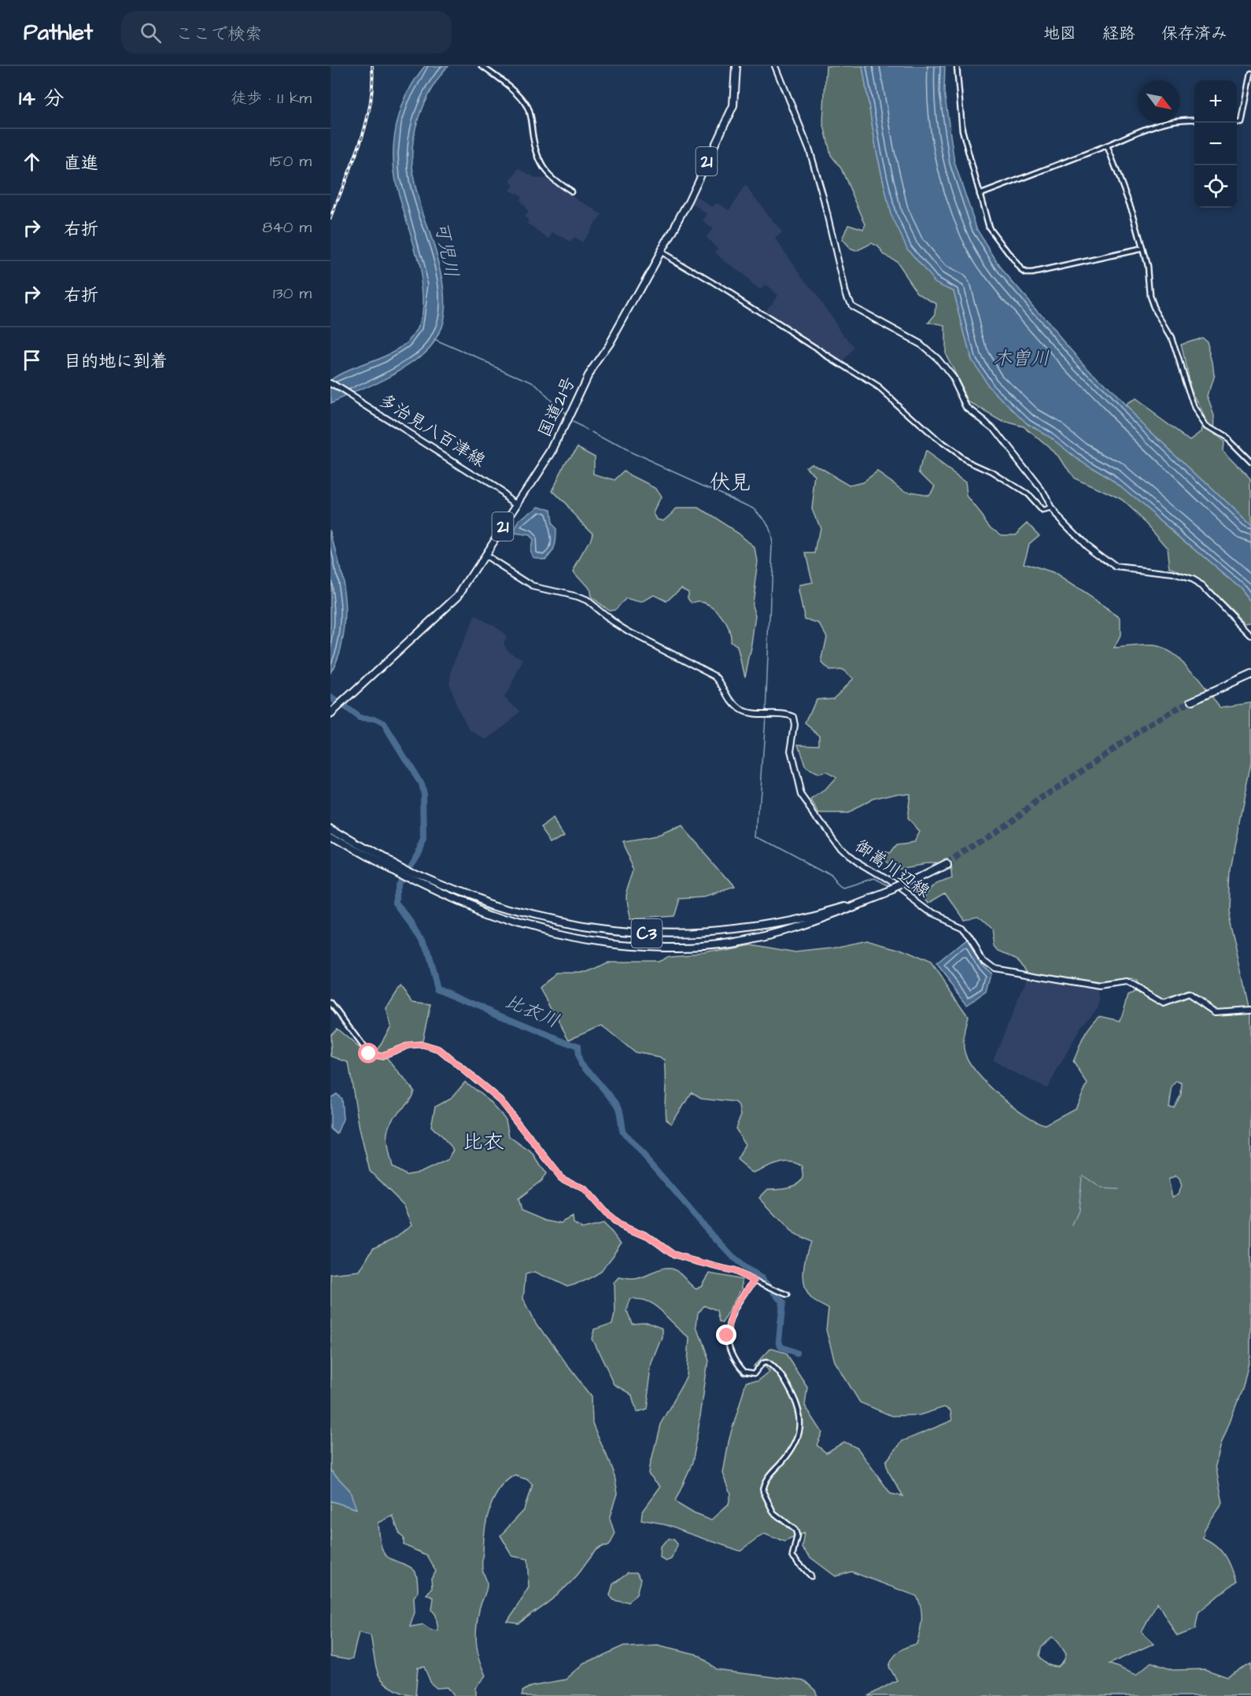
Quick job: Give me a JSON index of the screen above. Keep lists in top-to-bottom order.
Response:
{
  "streets": {
    "highway": ["21", "国道21号", "C3"],
    "main road": ["多治見八百津線", "御嵩川辺線"]
  },
  "crossings": [
    ["国道21号", "多治見八百津線"],
    ["国道21号", "御嵩川辺線"]
  ],
  "districts": ["伏見", "比衣"],
  "water": ["可児川", "木曽川", "比衣川"],
  "north": "bottom right",
  "page": {
    "header": "Pathlet",
    "search": "ここで検索",
    "nav": ["地図", "経路", "保存済み"],
    "heading": ["14 分", "徒歩 · 1.1 km"],
    "map_buttons": ["+", "−"],
    "list": [
      ["直進", "150 m"],
      ["右折", "840 m"],
      ["右折", "130 m"],
      "目的地に到着"
    ]
  }
}
